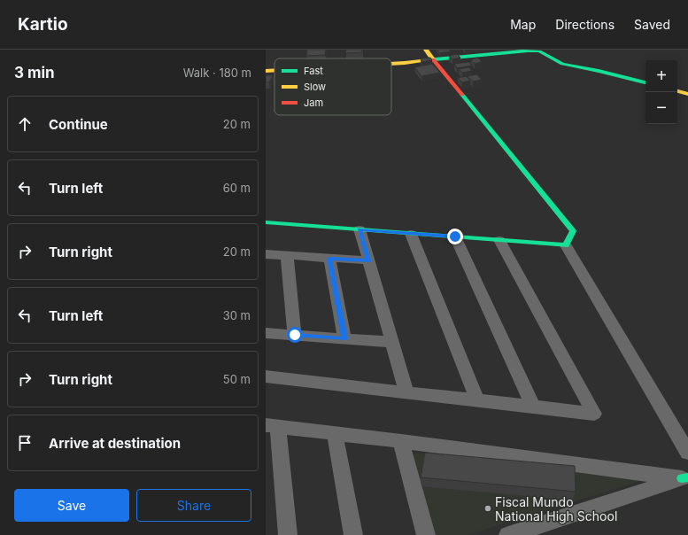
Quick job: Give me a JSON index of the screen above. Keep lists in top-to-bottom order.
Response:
{
  "places": ["Fiscal Mundo National High School"],
  "legend": ["Fast", "Slow", "Jam"],
  "page": {
    "header": "Kartio",
    "nav": ["Map", "Directions", "Saved"],
    "heading": ["3 min", "Walk · 180 m"],
    "map_buttons": ["+", "−"],
    "list": [
      ["Continue", "20 m"],
      ["Turn left", "60 m"],
      ["Turn right", "20 m"],
      ["Turn left", "30 m"],
      ["Turn right", "50 m"],
      "Arrive at destination"
    ],
    "buttons": ["Save", "Share"]
  }
}
